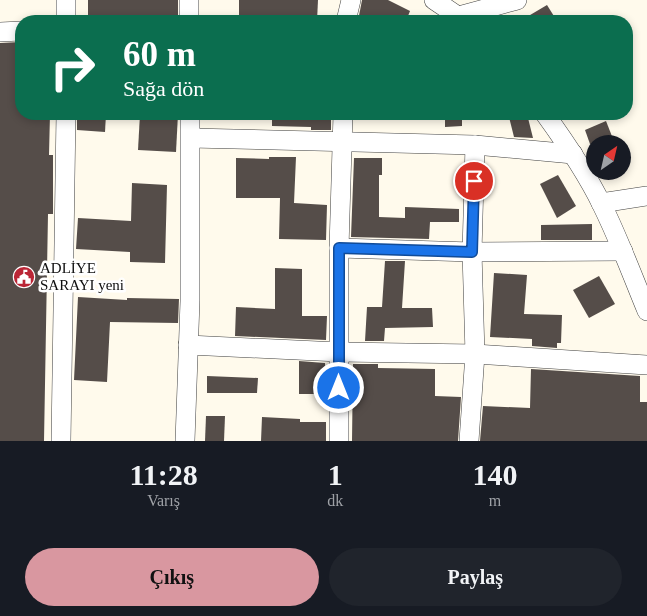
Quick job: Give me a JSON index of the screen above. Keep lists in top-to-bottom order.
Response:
{
  "places": {
    "public building": ["ADLİYE SARAYI yeni"]
  },
  "north": "top right",
  "page": {
    "turn": ["60 m", "Sağa dön"],
    "eta": [
      "11:28",
      "Varış",
      "1",
      "dk",
      "140",
      "m"
    ],
    "buttons": ["Çıkış", "Paylaş"]
  }
}
